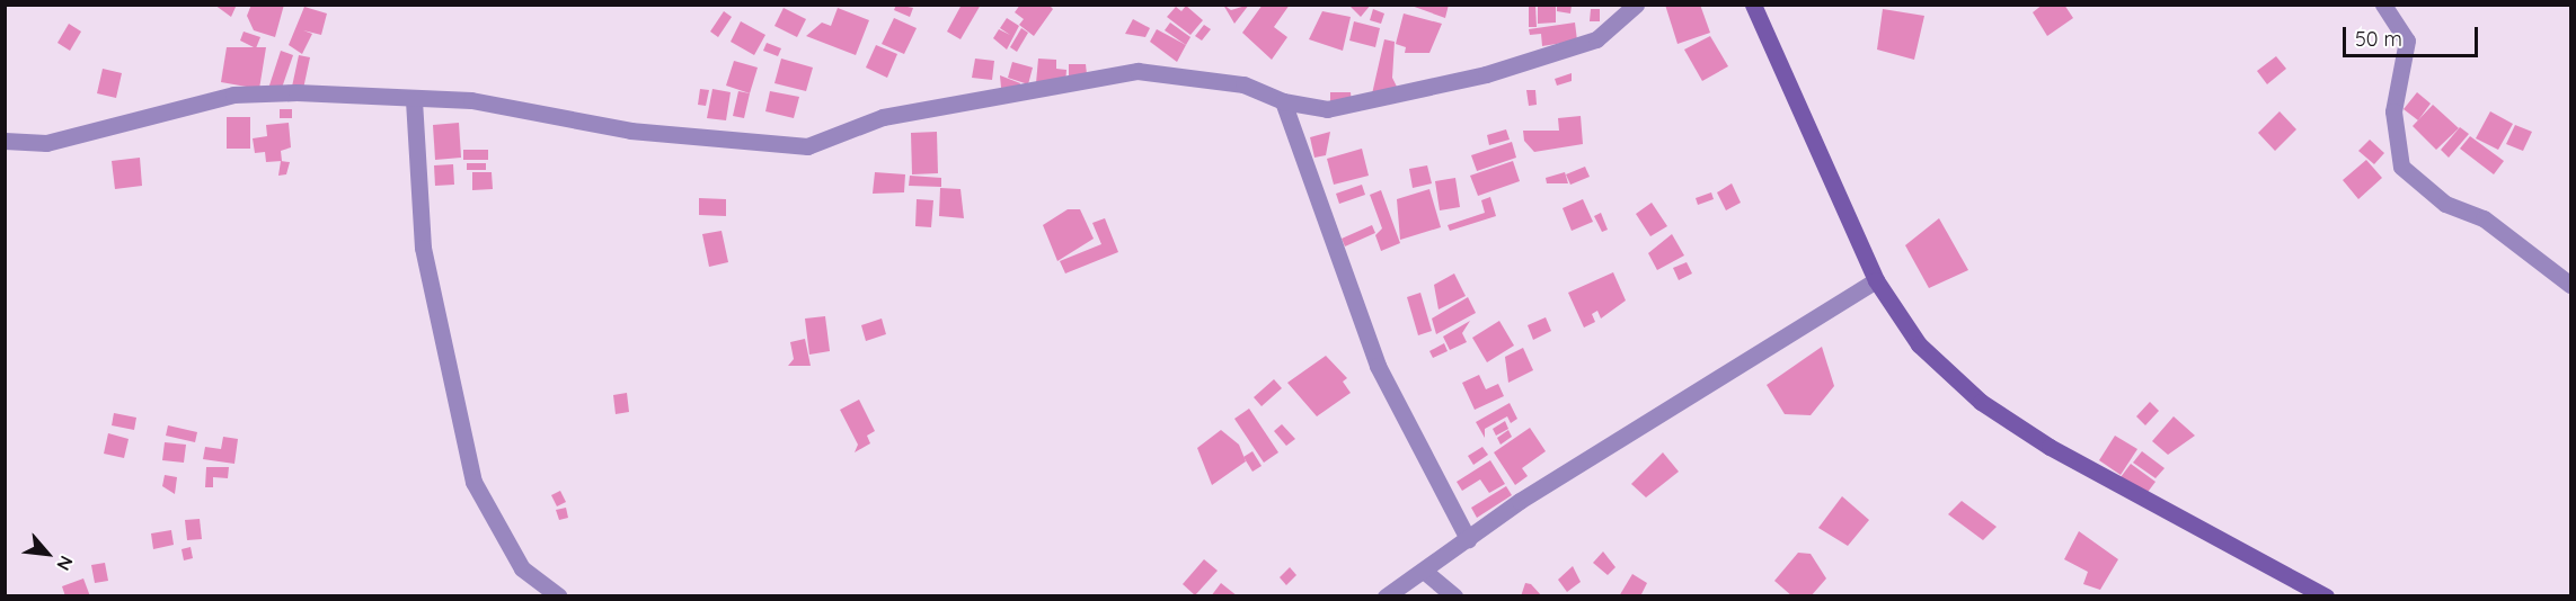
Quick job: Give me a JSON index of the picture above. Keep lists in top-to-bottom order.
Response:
{
  "scale_bar": "50 m",
  "north": "bottom right"
}
